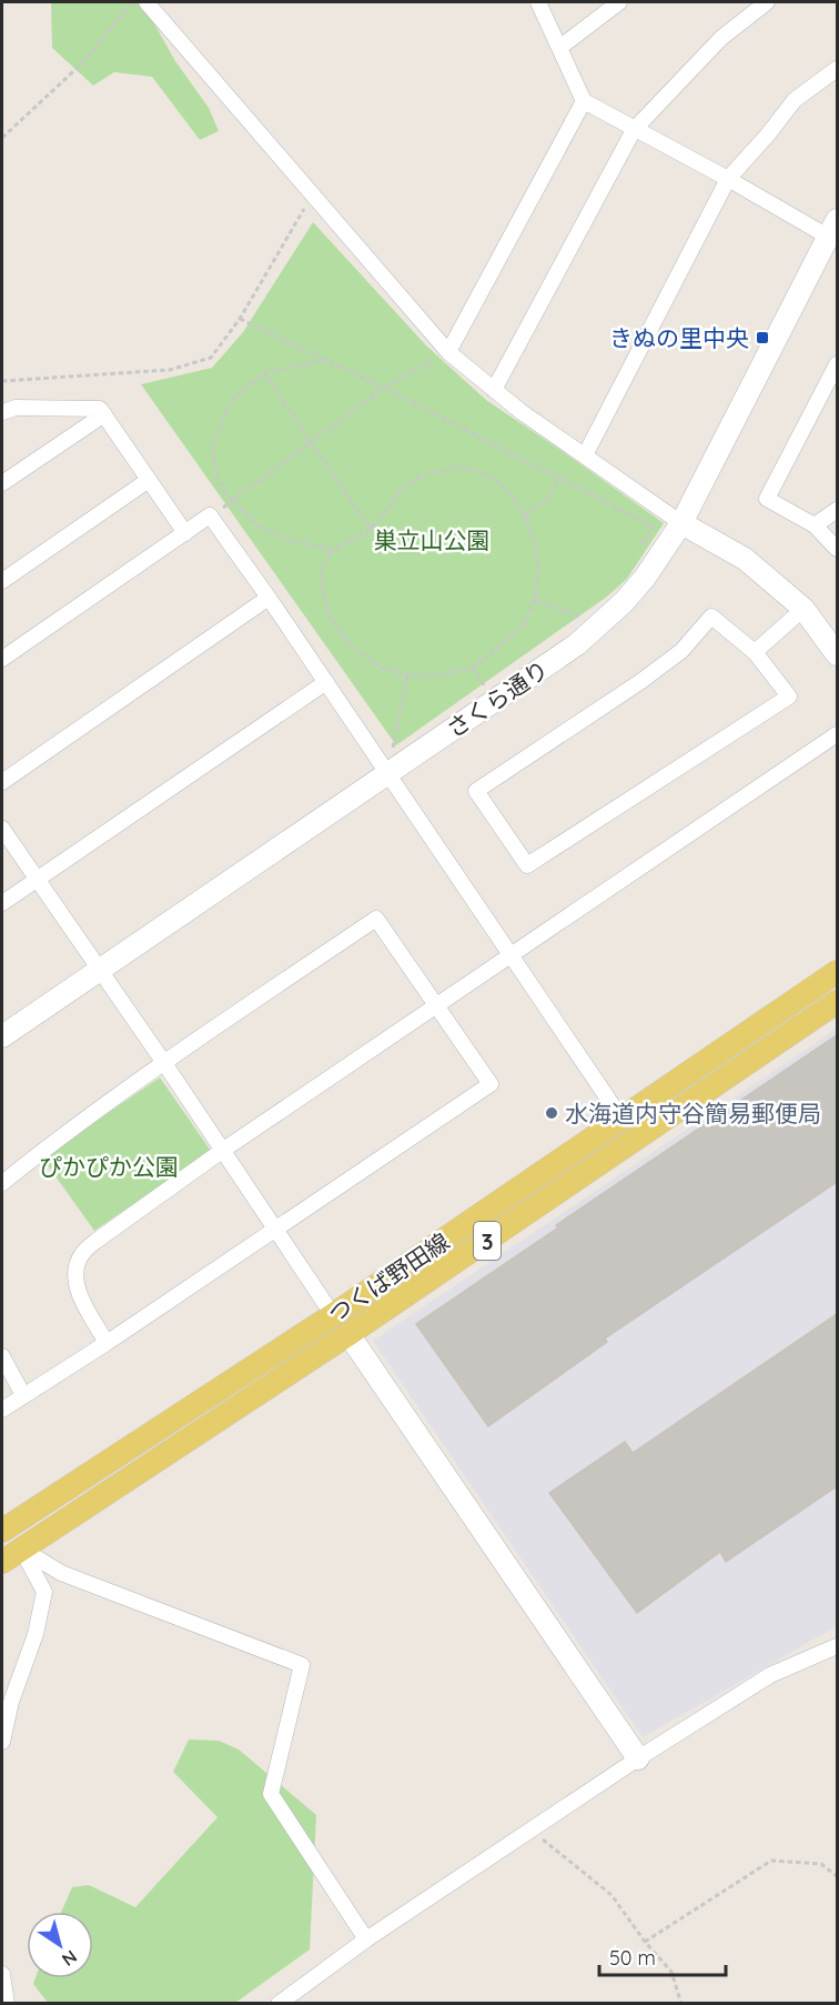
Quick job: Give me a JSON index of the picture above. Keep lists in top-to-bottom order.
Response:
{
  "streets": {
    "main road": ["3", "つくば野田線"],
    "street": ["さくら通り"]
  },
  "parks": ["巣立山公園", "ぴかぴか公園"],
  "places": {
    "transit": ["きぬの里中央"],
    "other": ["水海道内守谷簡易郵便局"]
  },
  "scale_bar": "50 m",
  "north": "bottom right"
}
